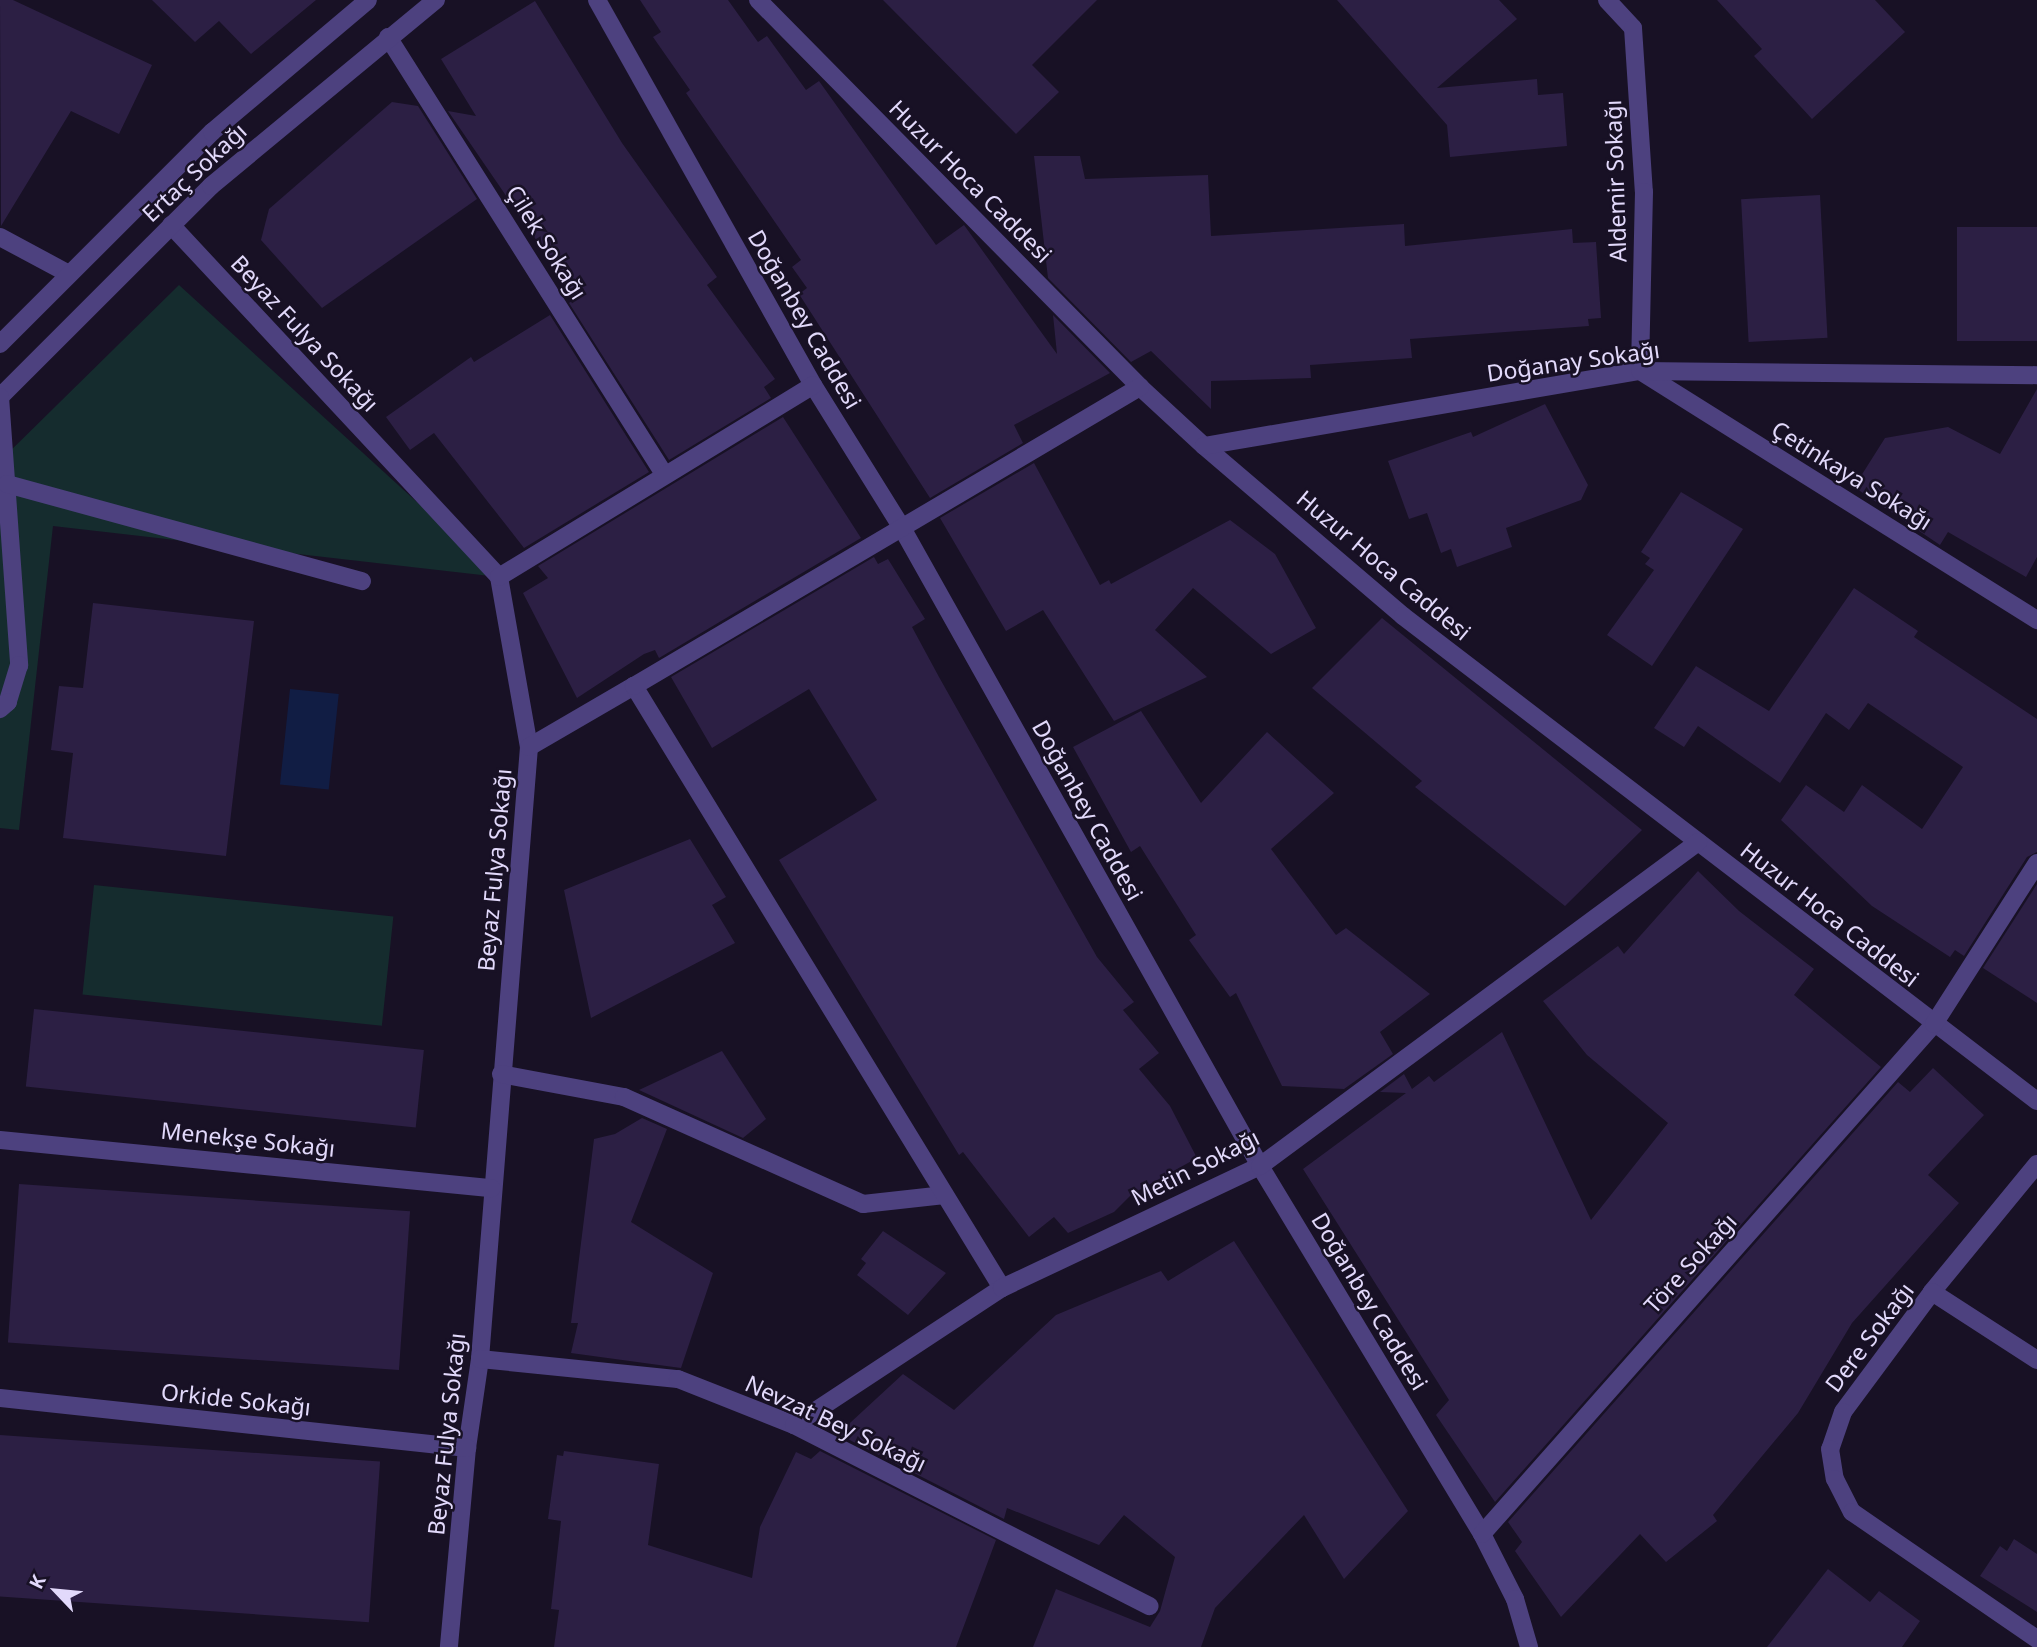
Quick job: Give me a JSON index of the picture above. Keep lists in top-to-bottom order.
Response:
{
  "streets": {
    "street": [
      "Ertaç Sokağı",
      "Huzur Hoca Caddesi",
      "Aldemir Sokağı",
      "Çilek Sokağı",
      "Doğanbey Caddesi",
      "Beyaz Fulya Sokağı",
      "Doğanay Sokağı",
      "Çetinkaya Sokağı",
      "Menekşe Sokağı",
      "Metin Sokağı",
      "Töre Sokağı",
      "Dere Sokağı",
      "Orkide Sokağı",
      "Nevzat Bey Sokağı"
    ]
  },
  "crossings": [
    ["Ertaç Sokağı", "Çilek Sokağı"],
    ["Ertaç Sokağı", "Beyaz Fulya Sokağı"],
    ["Huzur Hoca Caddesi", "Doğanay Sokağı"],
    ["Huzur Hoca Caddesi", "Metin Sokağı"],
    ["Huzur Hoca Caddesi", "Töre Sokağı"],
    ["Aldemir Sokağı", "Doğanay Sokağı"],
    ["Aldemir Sokağı", "Çetinkaya Sokağı"],
    ["Doğanbey Caddesi", "Metin Sokağı"],
    ["Doğanbey Caddesi", "Töre Sokağı"],
    ["Beyaz Fulya Sokağı", "Menekşe Sokağı"],
    ["Beyaz Fulya Sokağı", "Orkide Sokağı"],
    ["Beyaz Fulya Sokağı", "Nevzat Bey Sokağı"],
    ["Doğanay Sokağı", "Çetinkaya Sokağı"],
    ["Metin Sokağı", "Nevzat Bey Sokağı"]
  ],
  "north": "top left"
}
